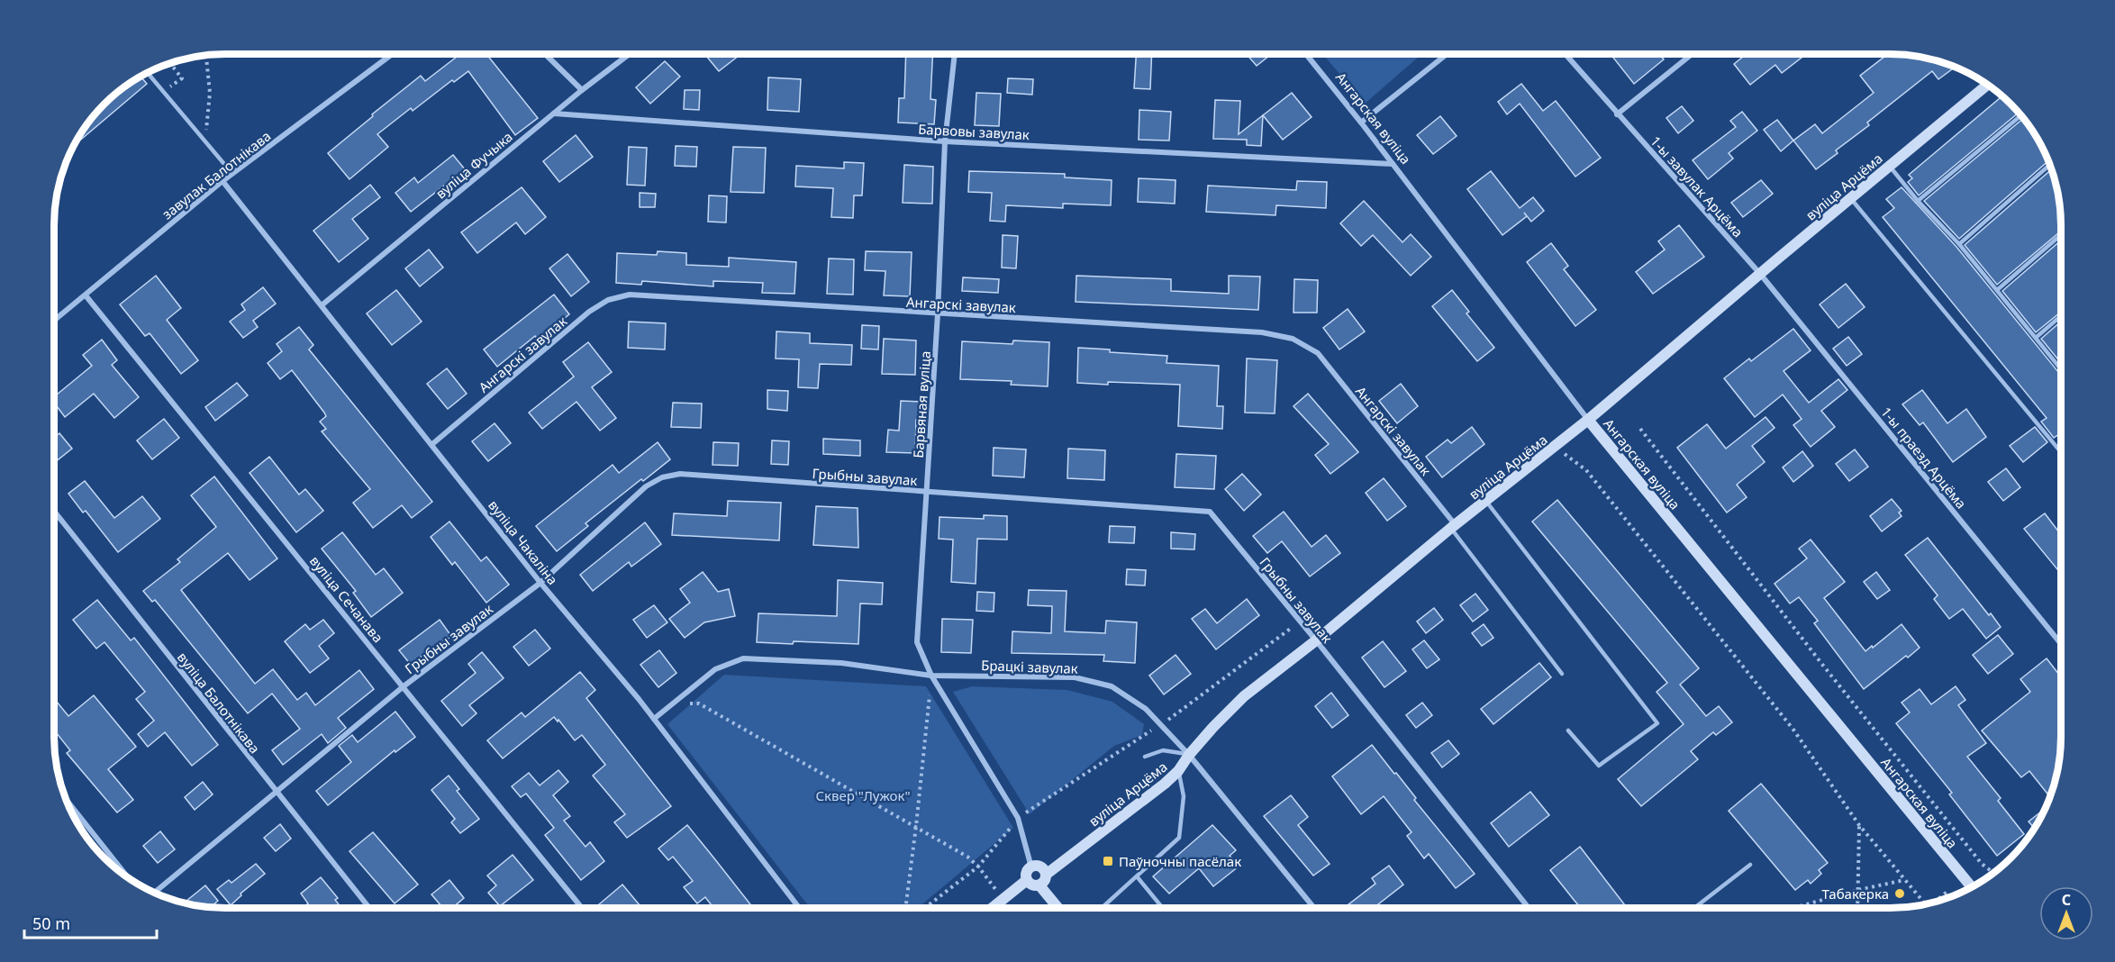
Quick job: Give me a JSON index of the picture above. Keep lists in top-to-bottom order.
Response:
{
  "streets": {
    "street": [
      "Ангарская вуліца",
      "Барвовы завулак",
      "вуліца Фучыка",
      "завулак Балотнікава",
      "1-ы завулак Арцёма",
      "вуліца Арцёма",
      "Ангарскі завулак",
      "Барвяная вуліца",
      "1-ы праезд Арцёма",
      "Грыбны завулак",
      "вуліца Чакаліна",
      "вуліца Сечанава",
      "Брацкі завулак",
      "вуліца Балотнікава"
    ]
  },
  "crossings": [
    ["Ангарская вуліца", "Барвовы завулак"],
    ["Ангарская вуліца", "вуліца Арцёма"],
    ["Барвовы завулак", "вуліца Фучыка"],
    ["Барвовы завулак", "Барвяная вуліца"],
    ["вуліца Фучыка", "вуліца Чакаліна"],
    ["завулак Балотнікава", "вуліца Чакаліна"],
    ["завулак Балотнікава", "вуліца Сечанава"],
    ["1-ы завулак Арцёма", "вуліца Арцёма"],
    ["1-ы завулак Арцёма", "1-ы праезд Арцёма"],
    ["вуліца Арцёма", "Ангарскі завулак"],
    ["вуліца Арцёма", "Барвяная вуліца"],
    ["вуліца Арцёма", "1-ы праезд Арцёма"],
    ["вуліца Арцёма", "Грыбны завулак"],
    ["вуліца Арцёма", "Брацкі завулак"],
    ["Ангарскі завулак", "Барвяная вуліца"],
    ["Ангарскі завулак", "вуліца Чакаліна"],
    ["Барвяная вуліца", "Грыбны завулак"],
    ["Барвяная вуліца", "Брацкі завулак"],
    ["Грыбны завулак", "вуліца Чакаліна"],
    ["Грыбны завулак", "вуліца Сечанава"],
    ["Грыбны завулак", "вуліца Балотнікава"],
    ["вуліца Чакаліна", "Брацкі завулак"]
  ],
  "parks": ["Сквер \"Лужок\""],
  "places": {
    "transit": ["Паўночны пасёлак"],
    "other": ["Табакерка"]
  },
  "scale_bar": "50 m",
  "north": "top"
}
